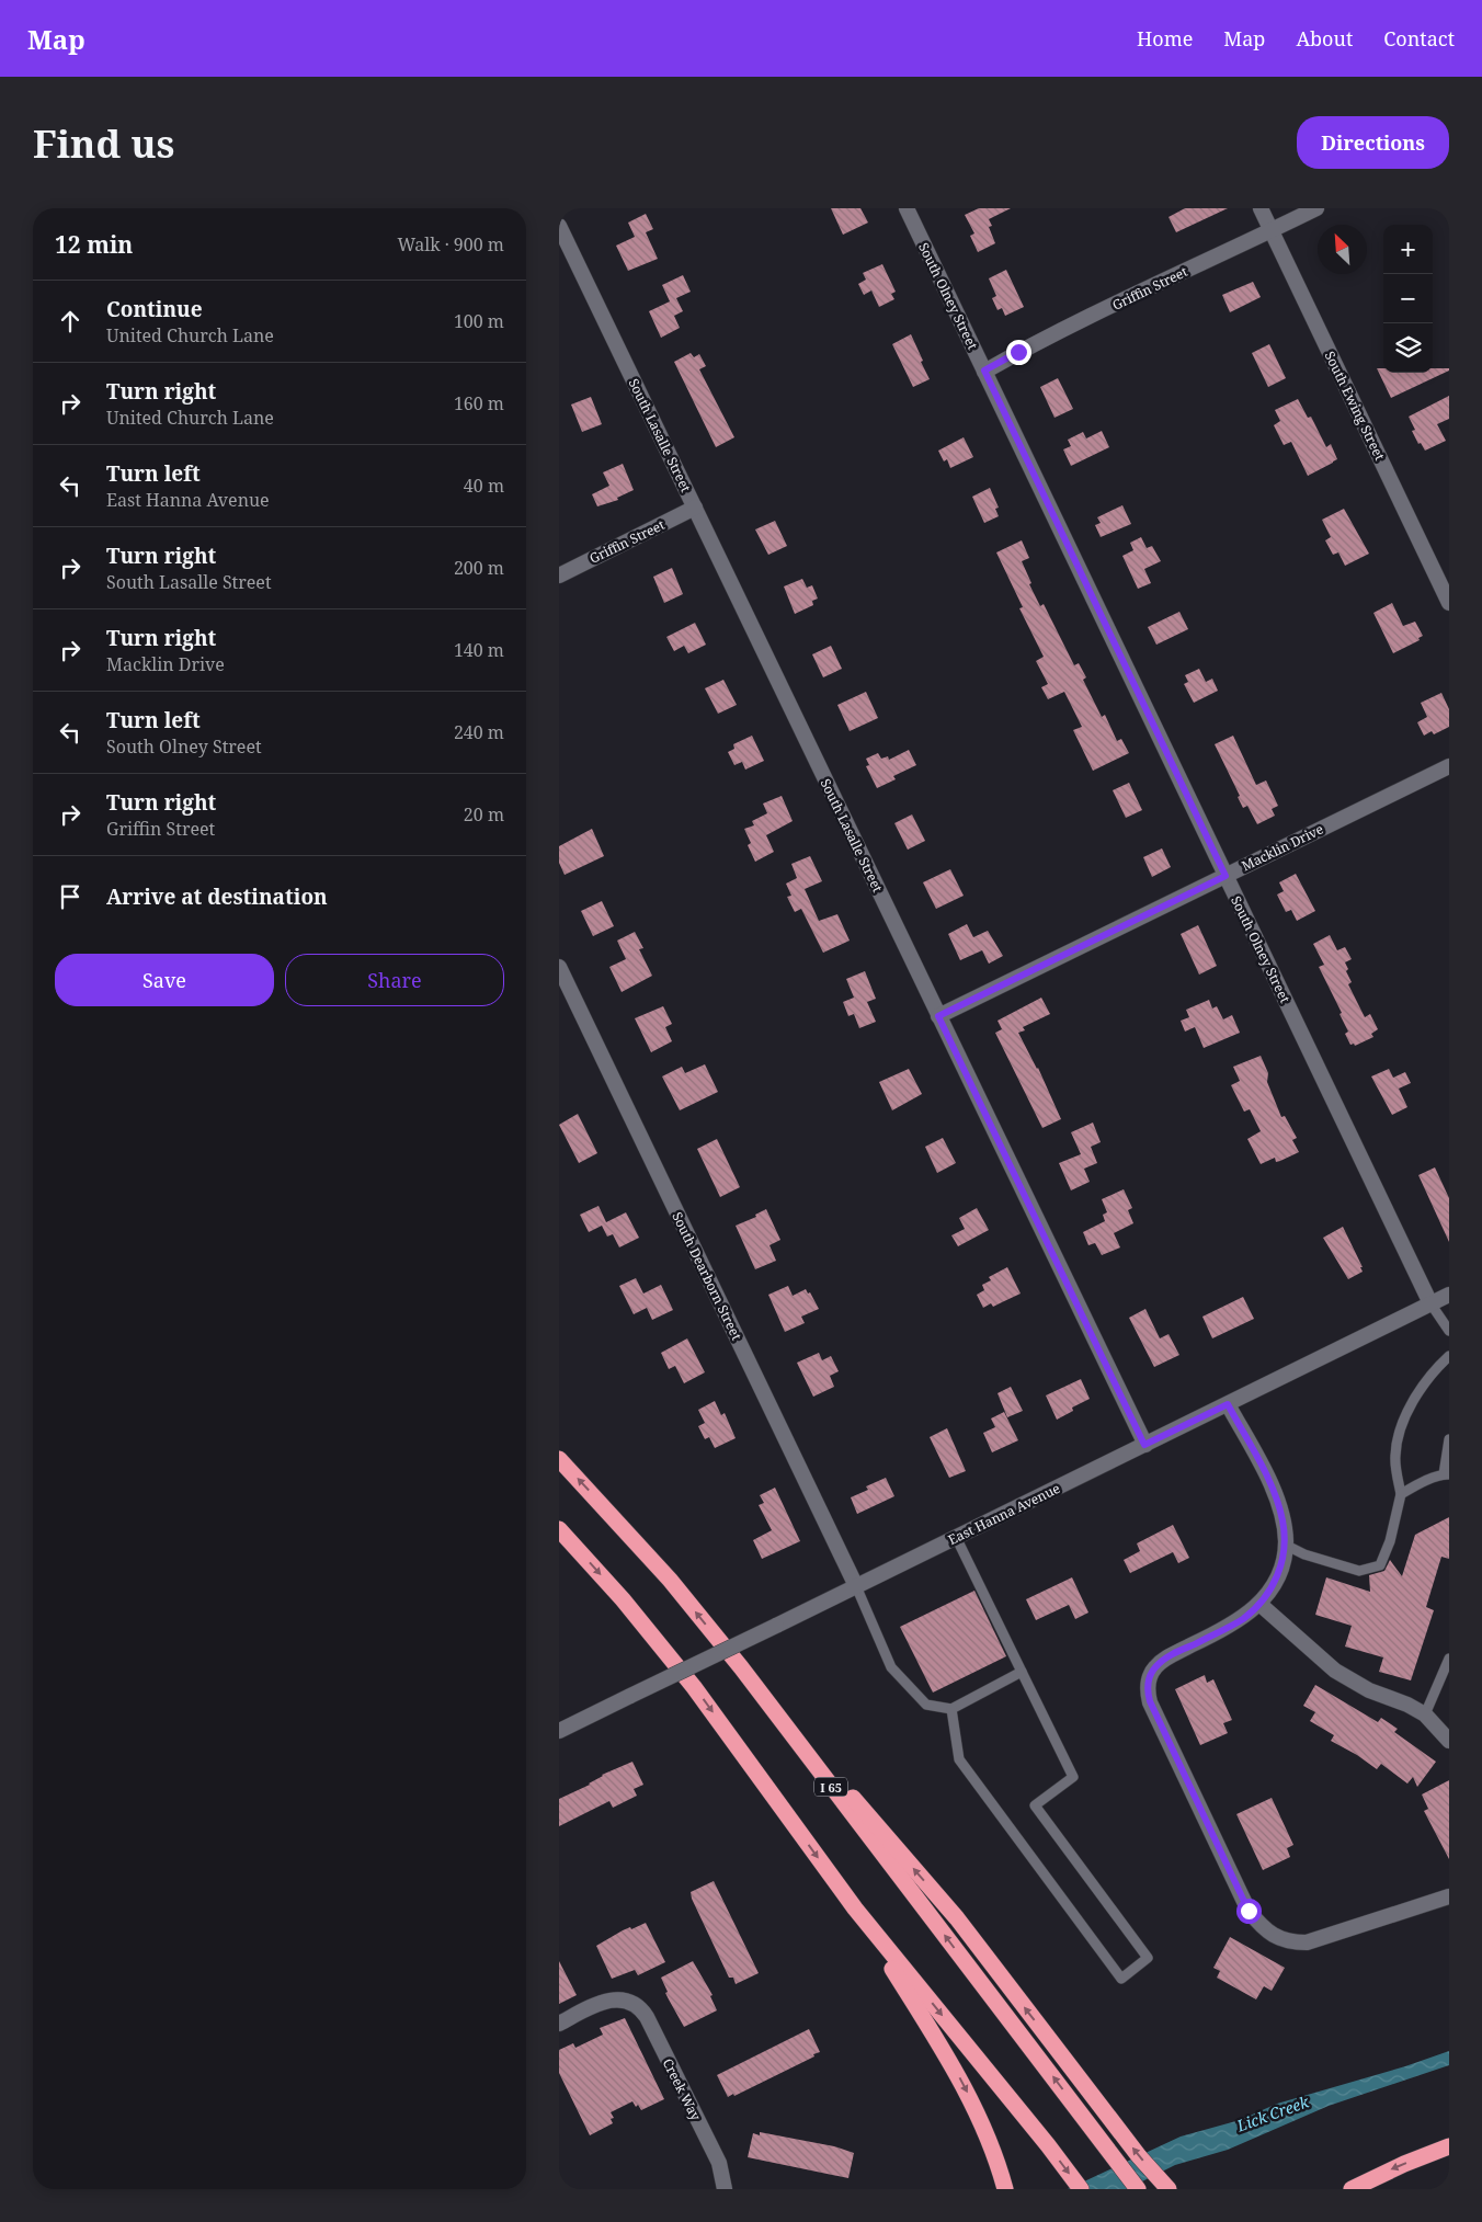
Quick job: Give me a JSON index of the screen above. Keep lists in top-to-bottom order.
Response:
{
  "streets": {
    "highway": ["I 65"],
    "street": [
      "Griffin Street",
      "South Olney Street",
      "South Ewing Street",
      "South Lasalle Street",
      "Macklin Drive",
      "South Dearborn Street",
      "East Hanna Avenue",
      "Creek Way"
    ]
  },
  "crossings": [
    ["Griffin Street", "South Olney Street"],
    ["Griffin Street", "South Ewing Street"],
    ["Griffin Street", "South Lasalle Street"],
    ["South Olney Street", "Macklin Drive"],
    ["South Olney Street", "East Hanna Avenue"],
    ["South Lasalle Street", "Macklin Drive"],
    ["South Lasalle Street", "East Hanna Avenue"],
    ["South Dearborn Street", "East Hanna Avenue"]
  ],
  "water": ["Lick Creek"],
  "north": "top left",
  "page": {
    "header": "Map",
    "nav": [
      "Home",
      "Map",
      "About",
      "Contact"
    ],
    "buttons": [
      "Directions",
      ["Save", "Share"]
    ],
    "title": "Find us",
    "heading": ["12 min", "Walk · 900 m"],
    "map_buttons": ["+", "−"],
    "list": [
      ["Continue", "United Church Lane", "100 m"],
      ["Turn right", "United Church Lane", "160 m"],
      ["Turn left", "East Hanna Avenue", "40 m"],
      ["Turn right", "South Lasalle Street", "200 m"],
      ["Turn right", "Macklin Drive", "140 m"],
      ["Turn left", "South Olney Street", "240 m"],
      ["Turn right", "Griffin Street", "20 m"],
      "Arrive at destination"
    ]
  }
}
